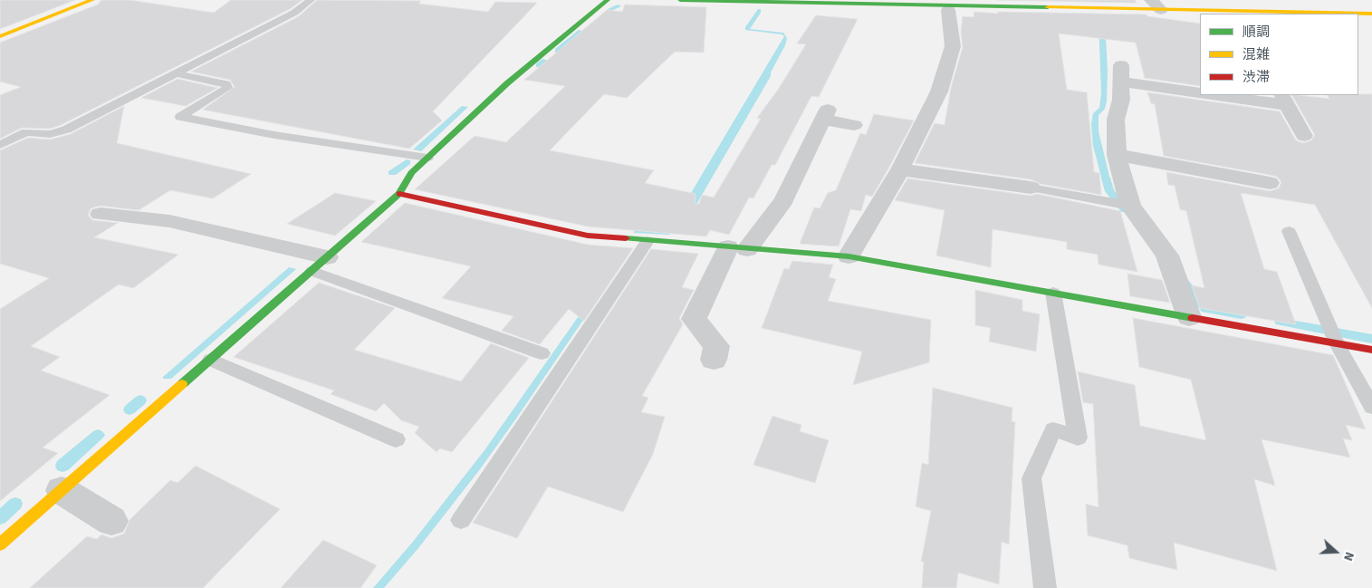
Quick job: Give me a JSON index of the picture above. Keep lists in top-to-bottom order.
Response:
{
  "legend": ["順調", "混雑", "渋滞"],
  "north": "right"
}
